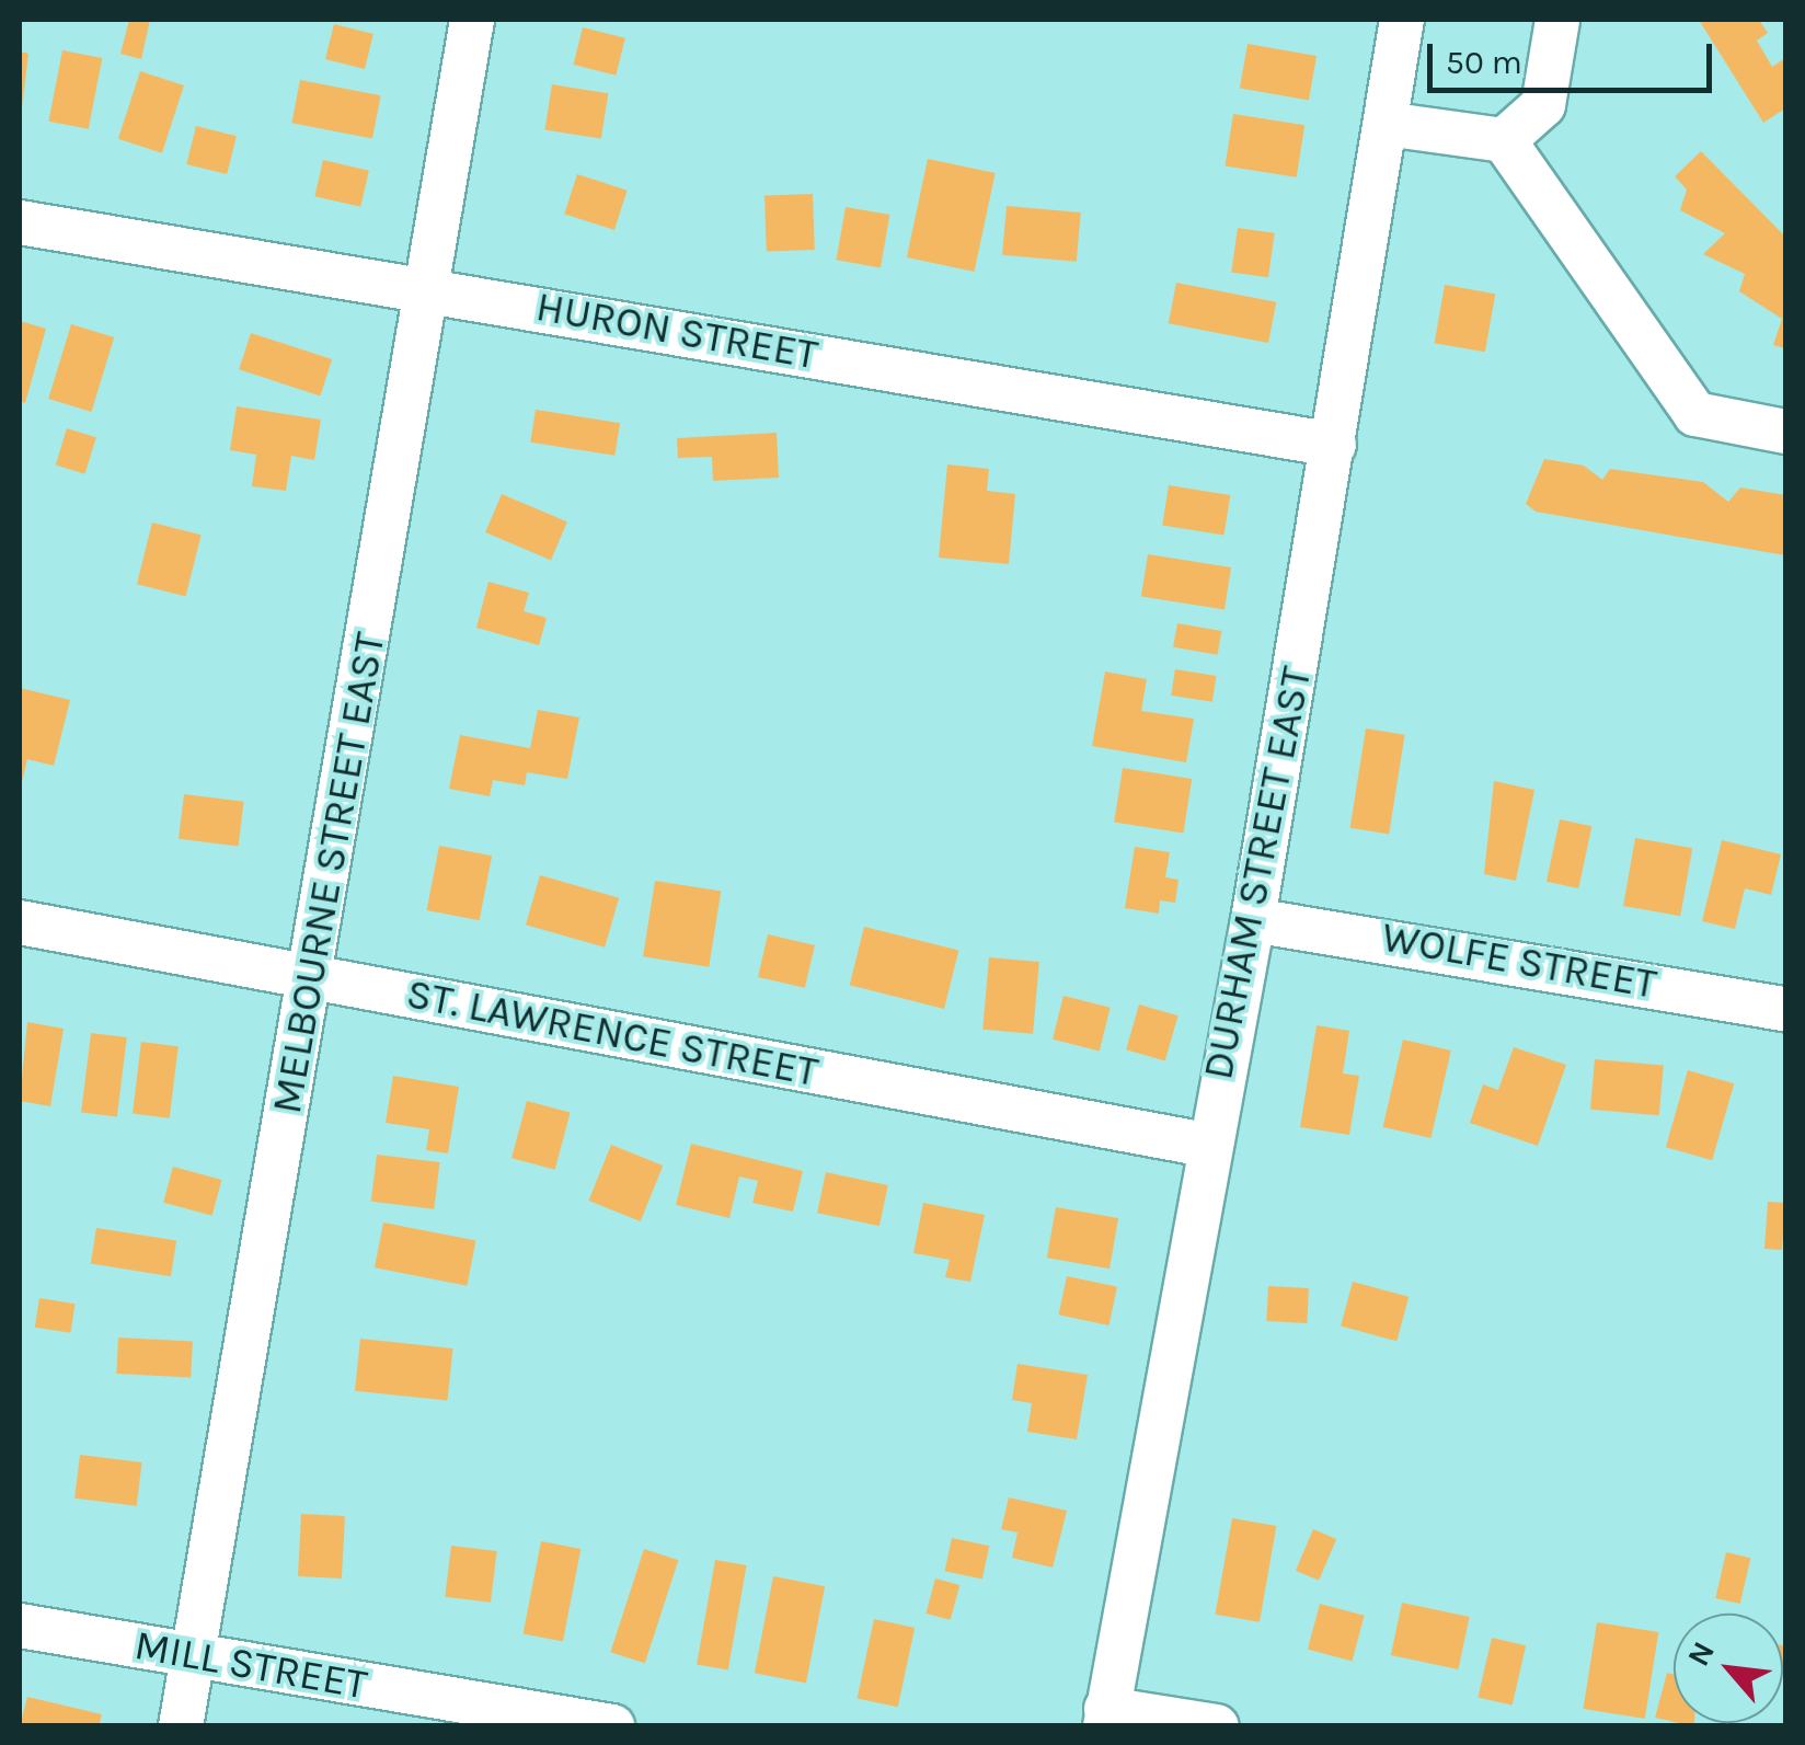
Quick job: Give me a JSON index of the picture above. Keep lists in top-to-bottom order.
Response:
{
  "streets": {
    "street": [
      "HURON STREET",
      "MELBOURNE STREET EAST",
      "DURHAM STREET EAST",
      "WOLFE STREET",
      "ST. LAWRENCE STREET",
      "MILL STREET"
    ]
  },
  "crossings": [
    ["HURON STREET", "MELBOURNE STREET EAST"],
    ["HURON STREET", "DURHAM STREET EAST"],
    ["MELBOURNE STREET EAST", "ST. LAWRENCE STREET"],
    ["MELBOURNE STREET EAST", "MILL STREET"],
    ["DURHAM STREET EAST", "WOLFE STREET"],
    ["DURHAM STREET EAST", "ST. LAWRENCE STREET"]
  ],
  "scale_bar": "50 m",
  "north": "top left"
}
